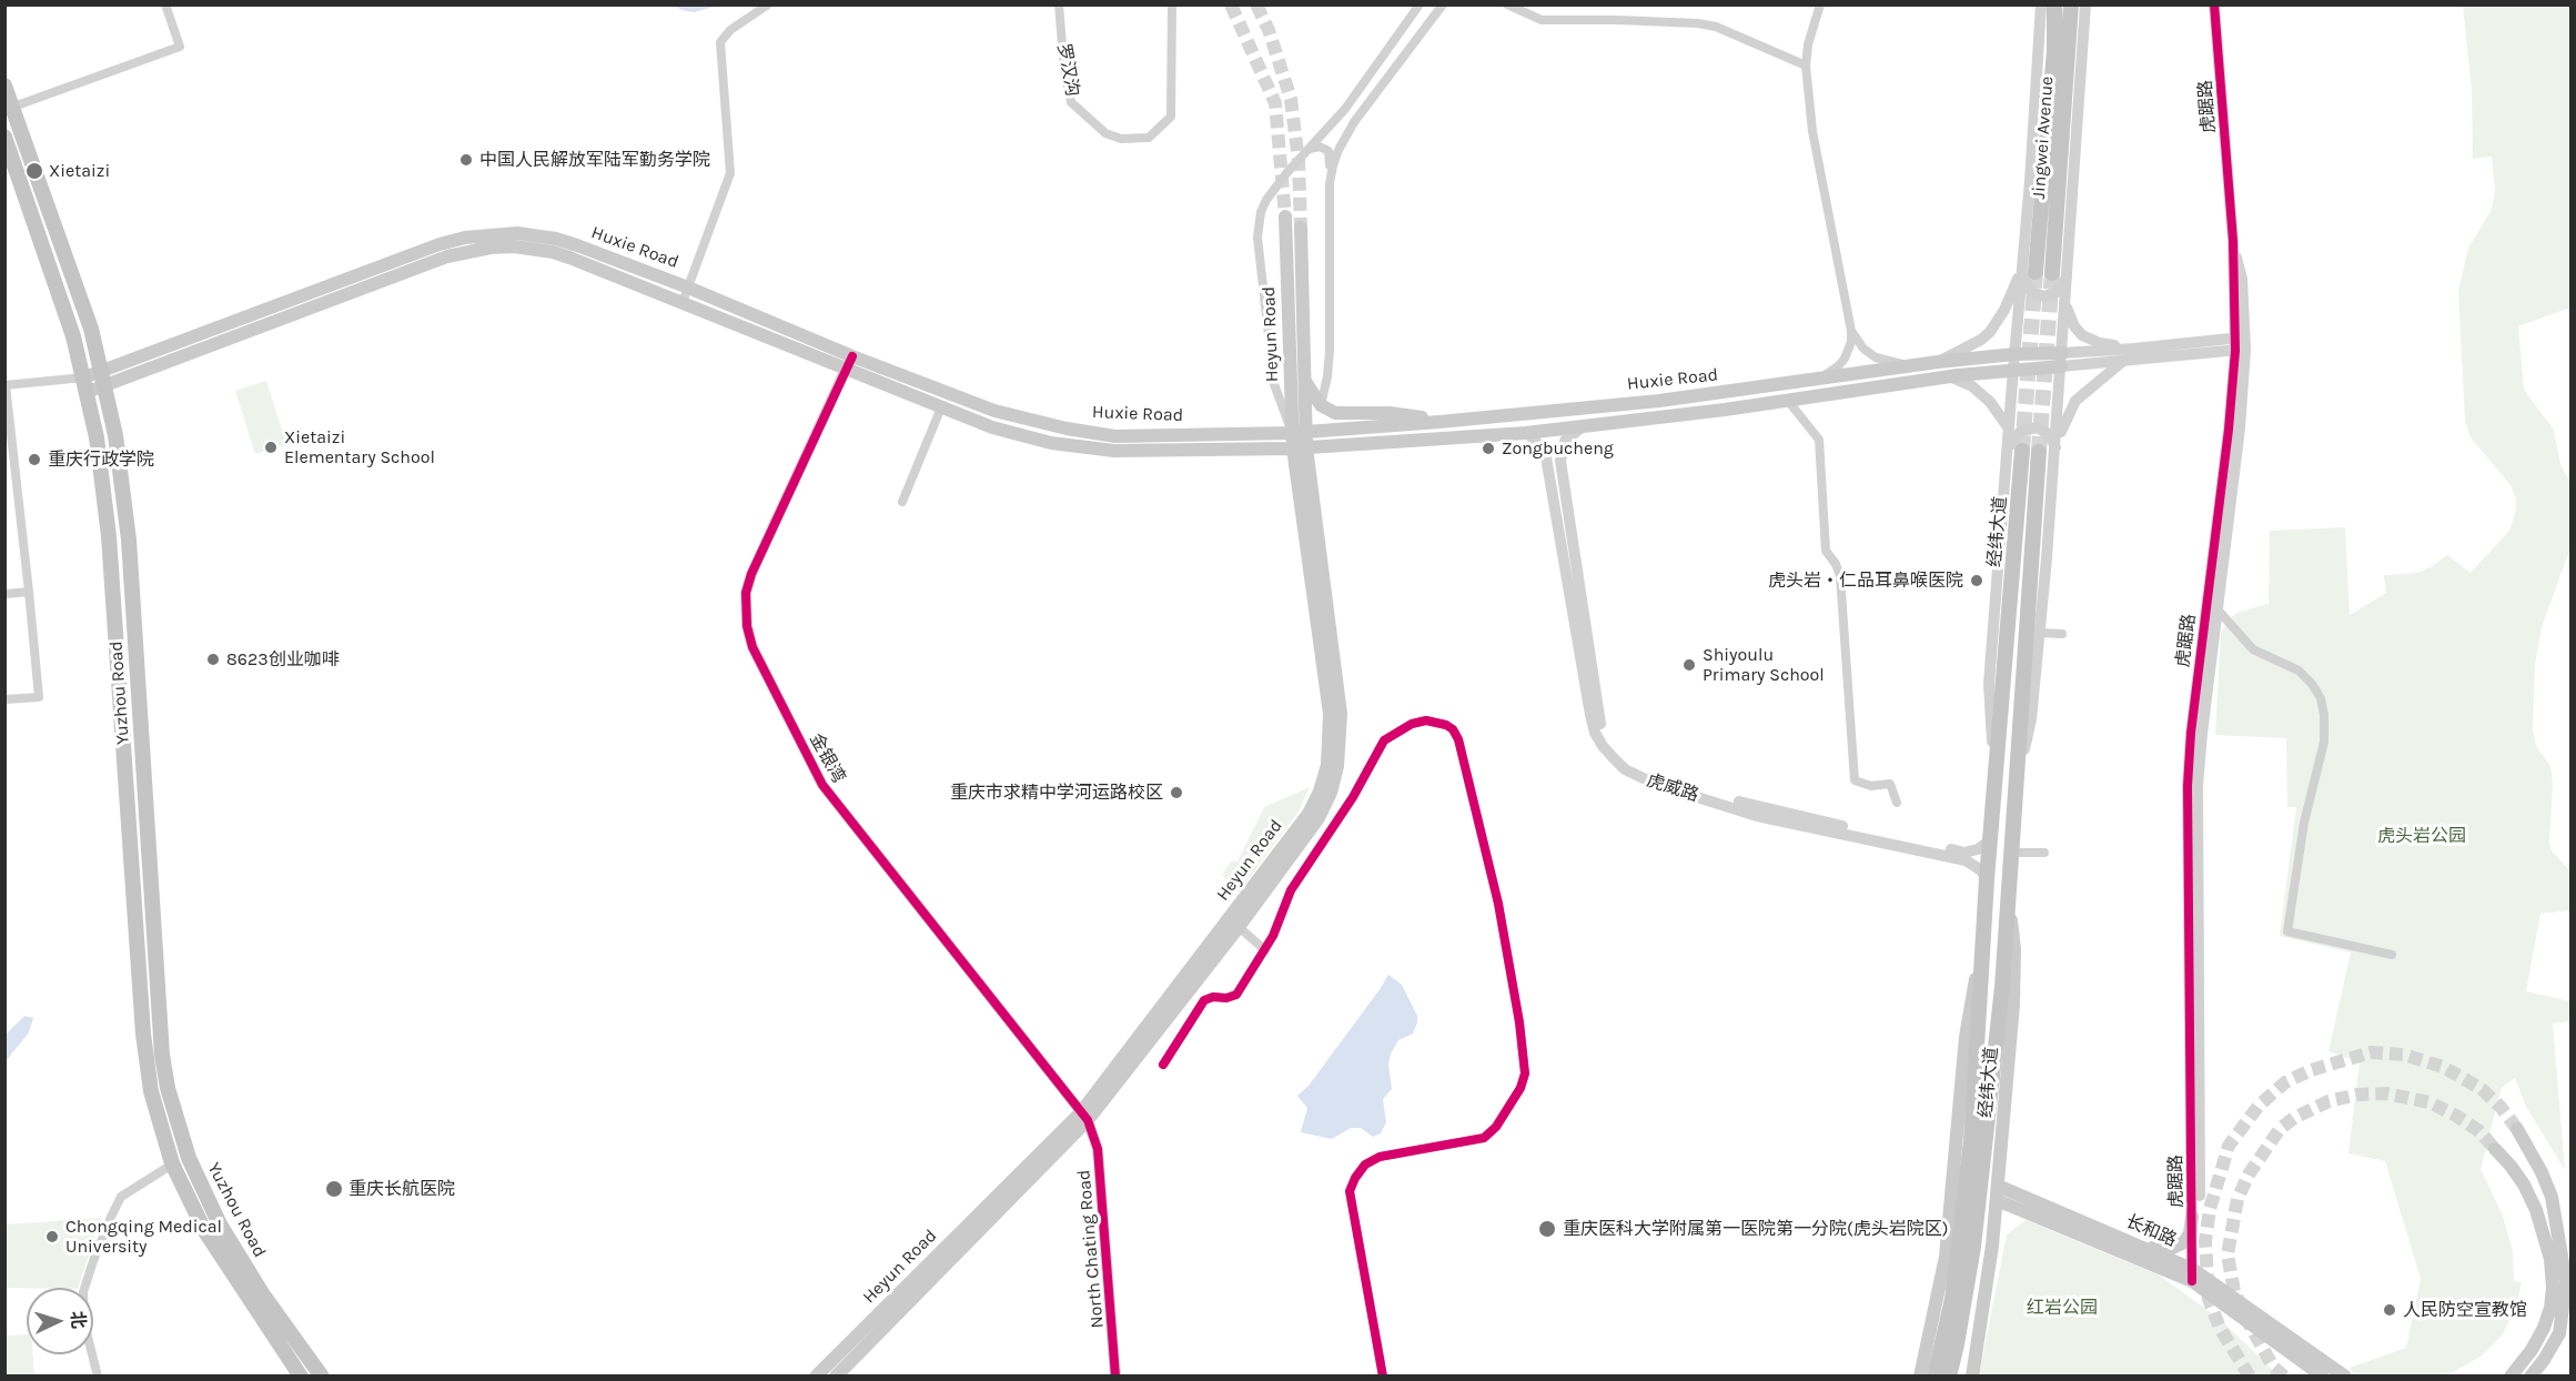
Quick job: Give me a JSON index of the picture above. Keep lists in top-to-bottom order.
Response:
{
  "streets": {
    "main road": [
      "Jingwei Avenue",
      "Huxie Road",
      "Heyun Road",
      "经纬大道",
      "Yuzhou Road",
      "长和路"
    ],
    "street": [
      "罗汉沟",
      "虎踞路",
      "金银湾",
      "虎威路",
      "North Chating Road"
    ]
  },
  "crossings": [
    ["虎踞路", "Huxie Road"],
    ["虎踞路", "长和路"],
    ["Huxie Road", "Heyun Road"],
    ["Huxie Road", "Yuzhou Road"],
    ["Huxie Road", "金银湾"],
    ["Huxie Road", "虎威路"],
    ["Heyun Road", "金银湾"],
    ["Heyun Road", "North Chating Road"],
    ["经纬大道", "虎威路"],
    ["经纬大道", "长和路"],
    ["金银湾", "North Chating Road"]
  ],
  "parks": ["虎头岩公园", "红岩公园"],
  "places": [
    "中国人民解放军陆军勤务学院",
    "Xietaizi",
    "Xietaizi Elementary School",
    "Zongbucheng",
    "重庆行政学院",
    "虎头岩‧仁品耳鼻喉医院",
    "8623创业咖啡",
    "Shiyoulu Primary School",
    "重庆市求精中学河运路校区",
    "重庆长航医院",
    "重庆医科大学附属第一医院第一分院(虎头岩院区)",
    "Chongqing Medical University",
    "人民防空宣教馆"
  ],
  "north": "right"
}
